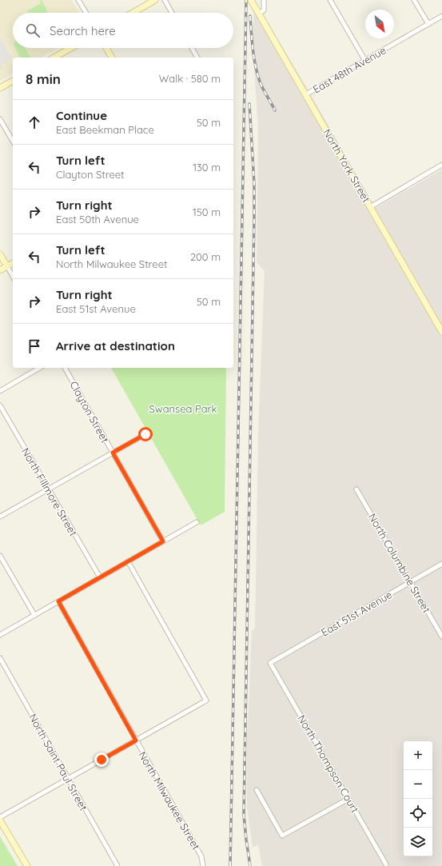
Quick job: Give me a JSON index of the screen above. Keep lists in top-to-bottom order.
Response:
{
  "streets": {
    "street": [
      "East 48th Avenue",
      "North York Street",
      "Clayton Street",
      "North Fillmore Street",
      "North Columbine Street",
      "East 51st Avenue",
      "North Saint Paul Street",
      "North Thompson Court",
      "North Milwaukee Street"
    ]
  },
  "crossings": [
    ["East 48th Avenue", "North York Street"],
    ["North Columbine Street", "East 51st Avenue"],
    ["East 51st Avenue", "North Thompson Court"]
  ],
  "parks": ["Swansea Park"],
  "north": "bottom right",
  "page": {
    "search": "Search here",
    "heading": ["8 min", "Walk · 580 m"],
    "list": [
      ["Continue", "East Beekman Place", "50 m"],
      ["Turn left", "Clayton Street", "130 m"],
      ["Turn right", "East 50th Avenue", "150 m"],
      ["Turn left", "North Milwaukee Street", "200 m"],
      ["Turn right", "East 51st Avenue", "50 m"],
      "Arrive at destination"
    ],
    "map_buttons": ["+", "−"]
  }
}
